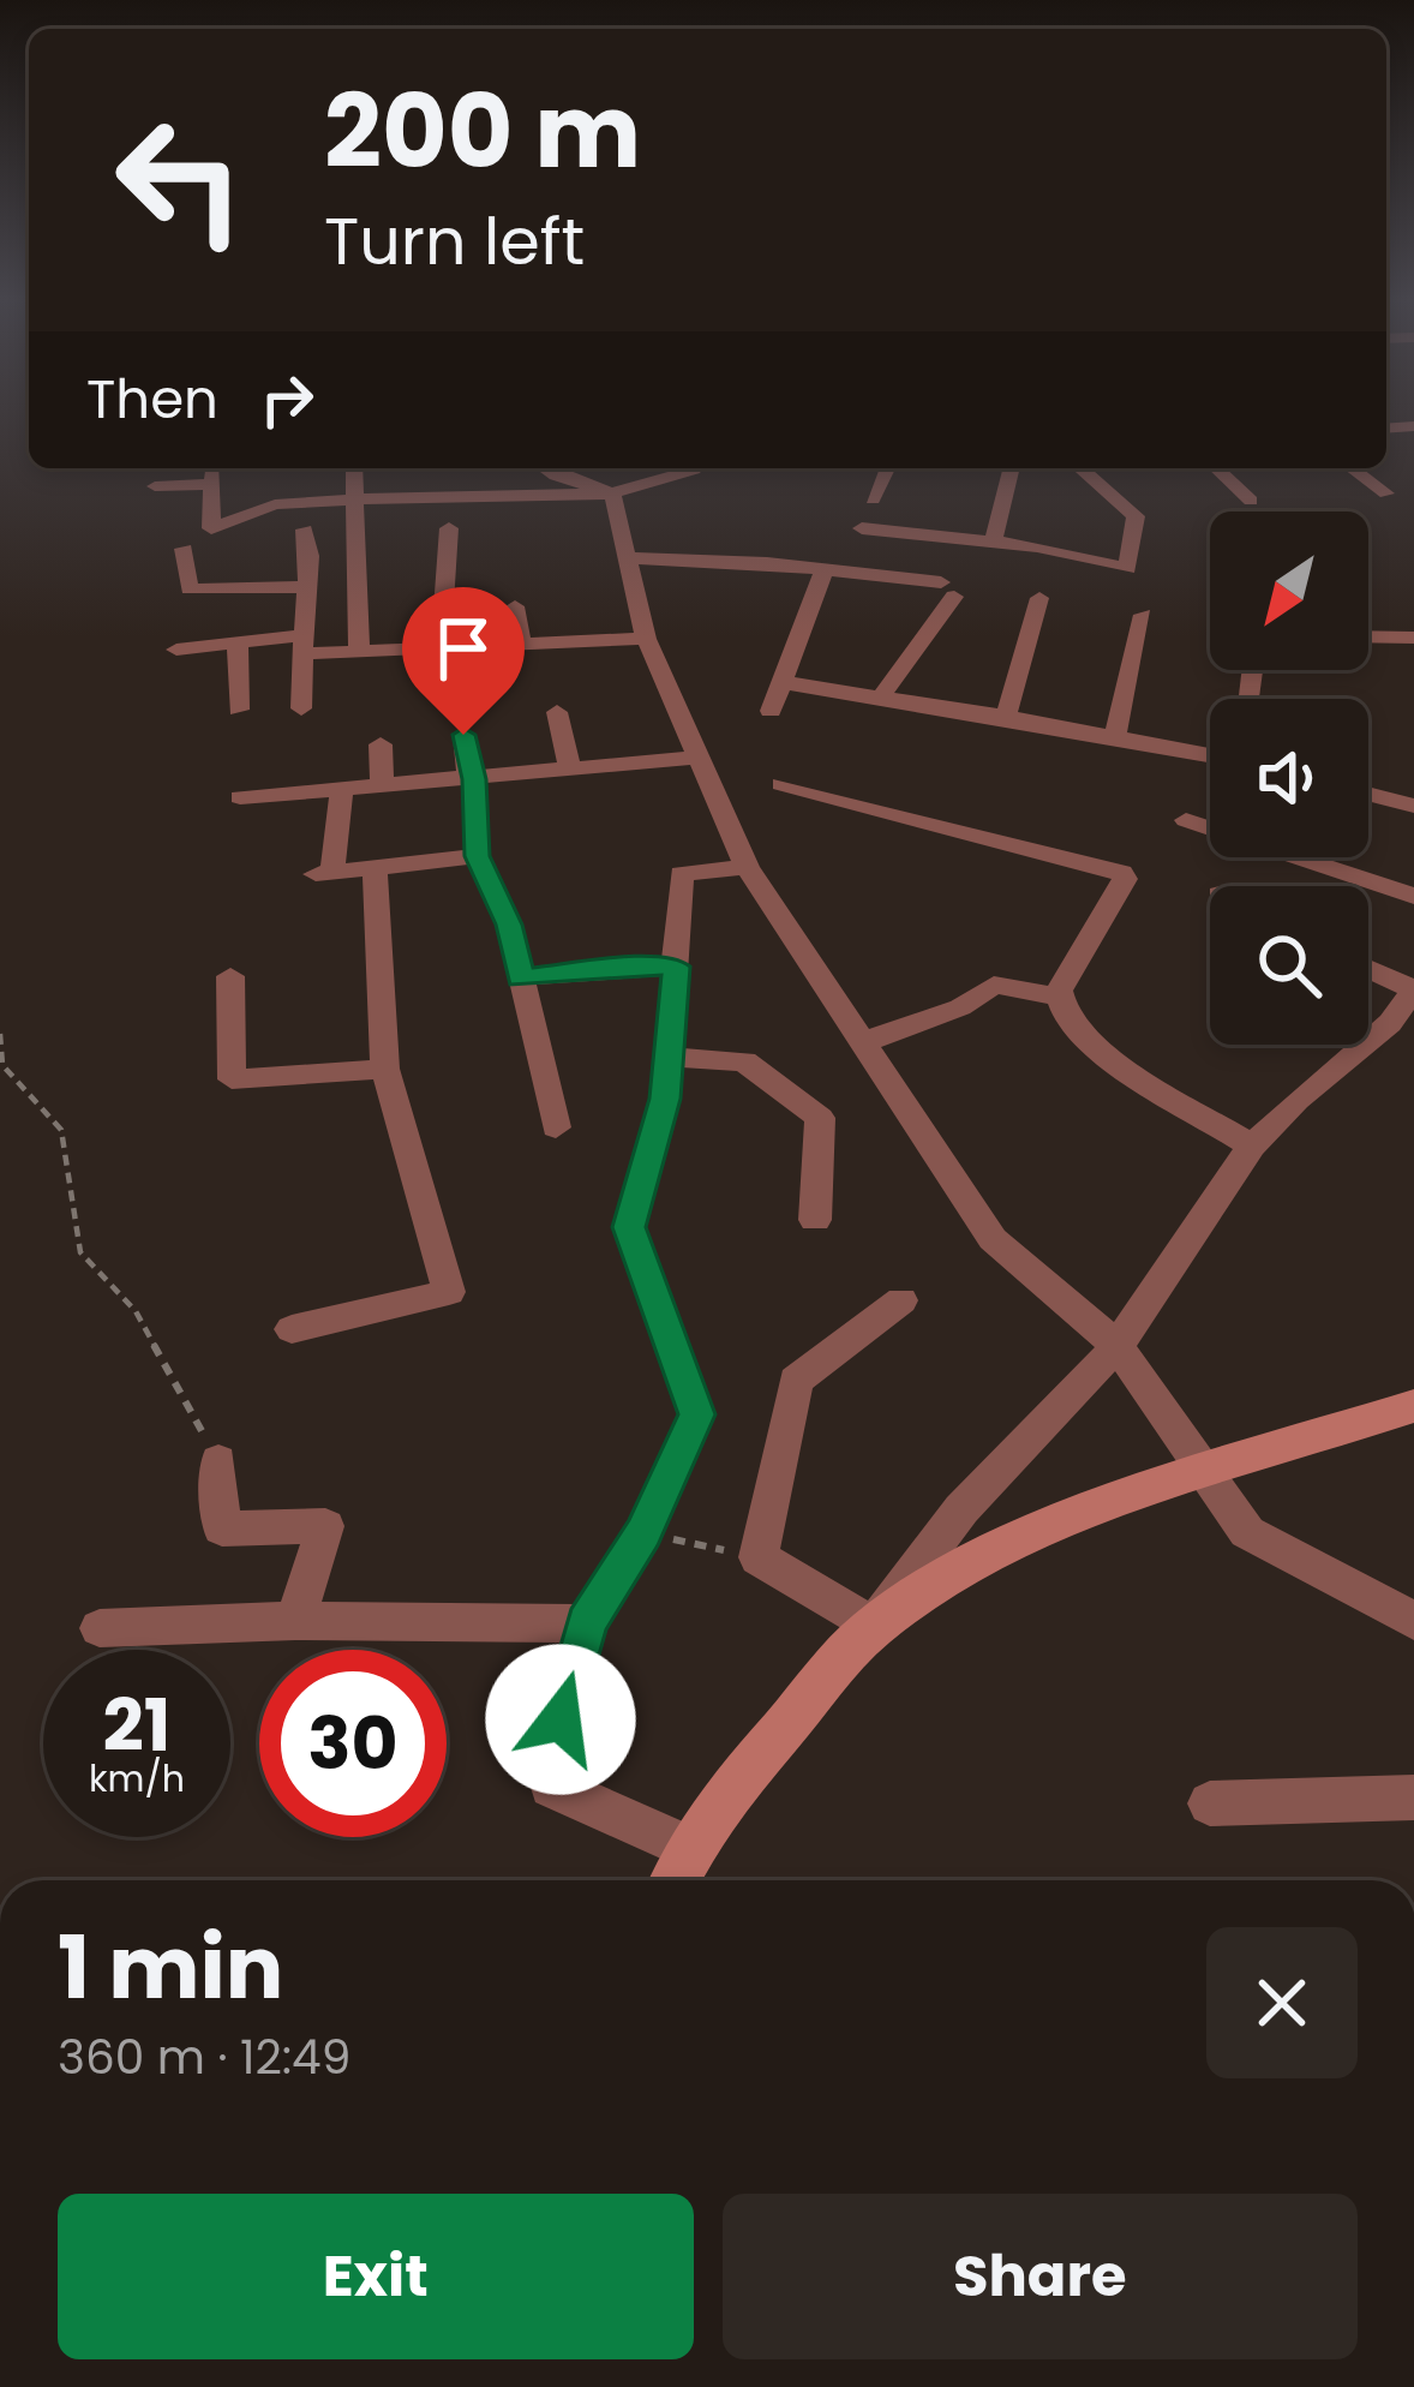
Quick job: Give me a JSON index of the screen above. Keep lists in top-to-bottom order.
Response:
{
  "north": "bottom left",
  "page": {
    "turn": ["200 m", "Turn left"],
    "then": "Then",
    "speed": "21 km/h",
    "limit": "30",
    "heading": ["1 min", "360 m · 12:49"],
    "buttons": ["Exit", "Share"]
  }
}
